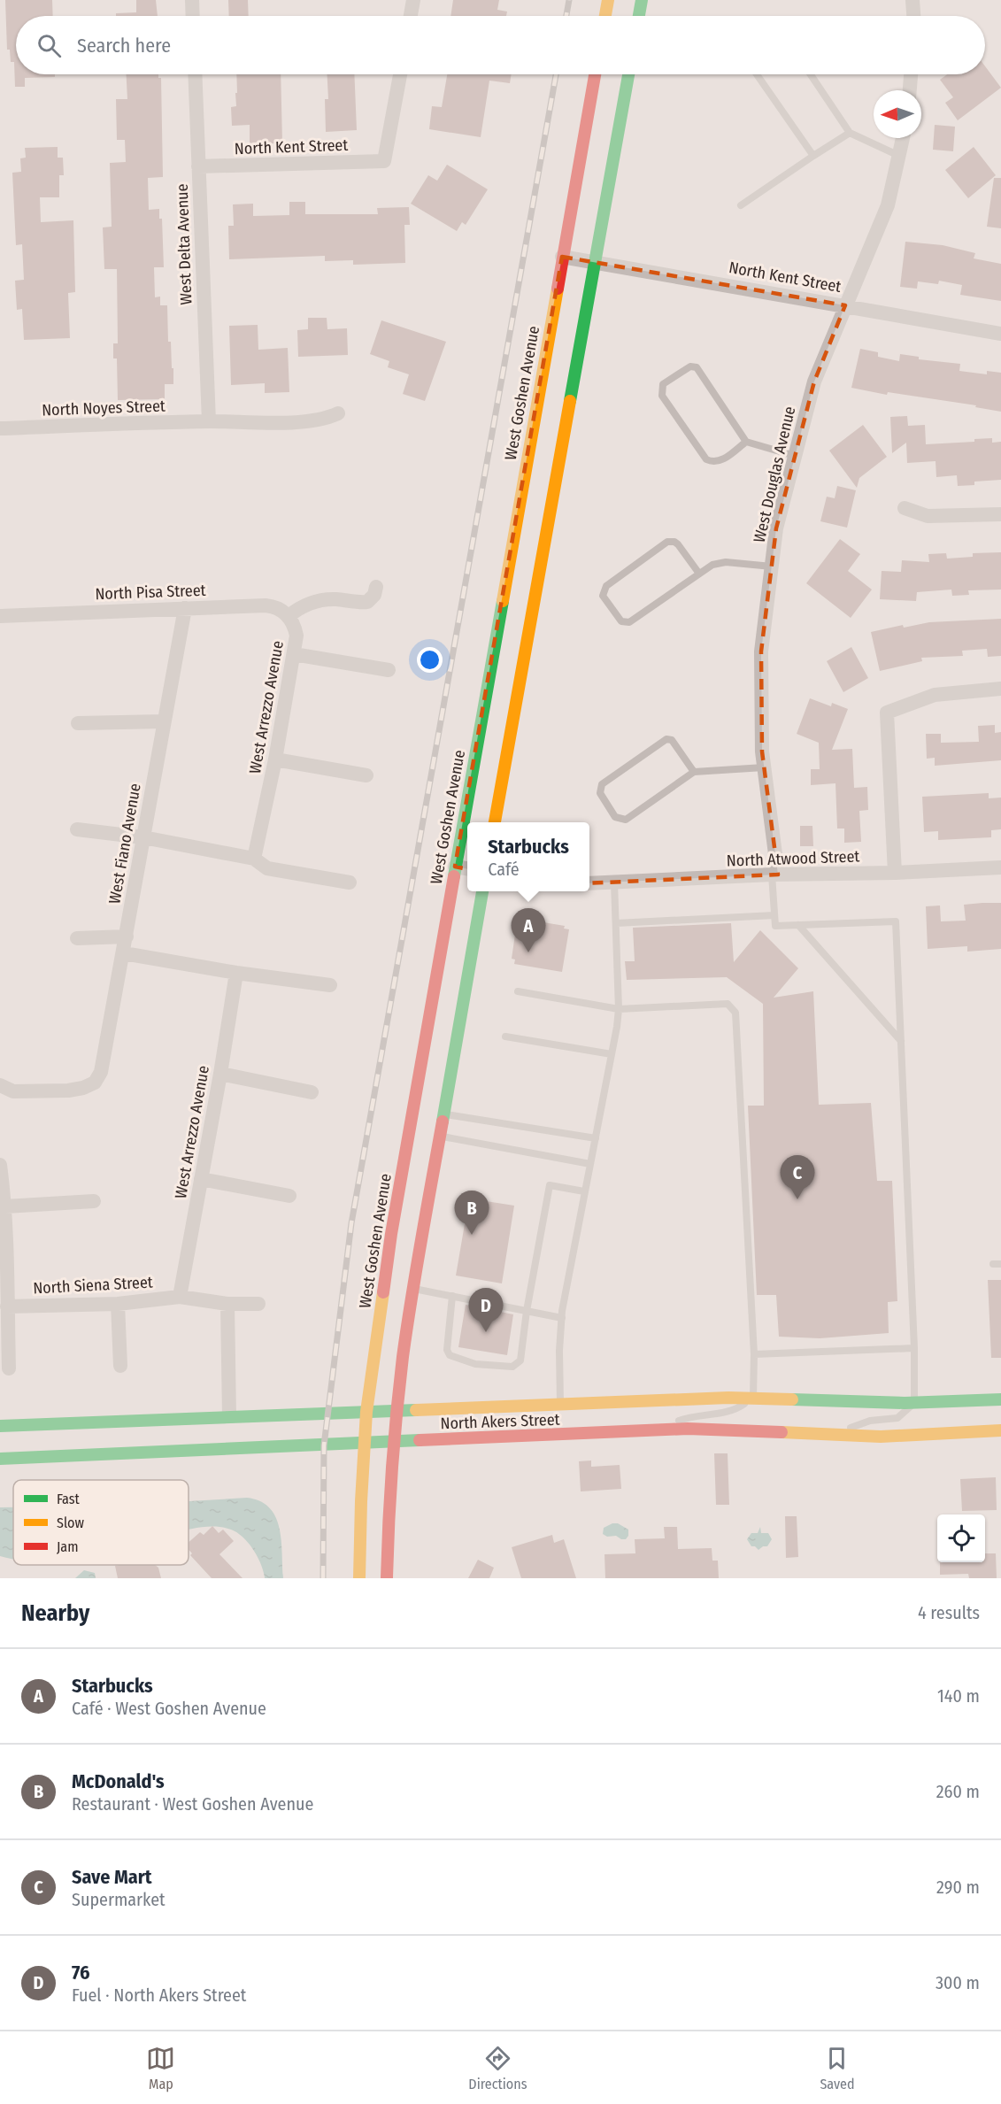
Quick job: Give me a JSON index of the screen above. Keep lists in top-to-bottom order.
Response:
{
  "streets": {
    "main road": ["West Goshen Avenue", "North Akers Street"],
    "street": [
      "North Kent Street",
      "West Delta Avenue",
      "North Noyes Street",
      "West Douglas Avenue",
      "North Pisa Street",
      "West Arrezzo Avenue",
      "West Fiano Avenue",
      "North Atwood Street",
      "North Siena Street"
    ]
  },
  "crossings": [
    ["North Kent Street", "West Delta Avenue"],
    ["North Kent Street", "West Goshen Avenue"],
    ["North Kent Street", "West Douglas Avenue"],
    ["West Delta Avenue", "North Noyes Street"],
    ["West Goshen Avenue", "North Akers Street"],
    ["West Douglas Avenue", "North Atwood Street"],
    ["North Pisa Street", "West Arrezzo Avenue"],
    ["North Pisa Street", "West Fiano Avenue"],
    ["West Arrezzo Avenue", "North Siena Street"]
  ],
  "legend": ["Fast", "Slow", "Jam"],
  "north": "left",
  "page": {
    "search": "Search here",
    "popup": ["Starbucks", "Café"],
    "pins": [
      "A",
      "C",
      "B",
      "D"
    ],
    "heading": ["Nearby", "4 results"],
    "list": [
      {
        "mark": "A",
        "name": "Starbucks",
        "note": "Café · West Goshen Avenue",
        "value": "140 m"
      },
      {
        "mark": "B",
        "name": "McDonald's",
        "note": "Restaurant · West Goshen Avenue",
        "value": "260 m"
      },
      {
        "mark": "C",
        "name": "Save Mart",
        "note": "Supermarket",
        "value": "290 m"
      },
      {
        "mark": "D",
        "name": "76",
        "note": "Fuel · North Akers Street",
        "value": "300 m"
      }
    ],
    "nav": ["Map", "Directions", "Saved"]
  }
}
